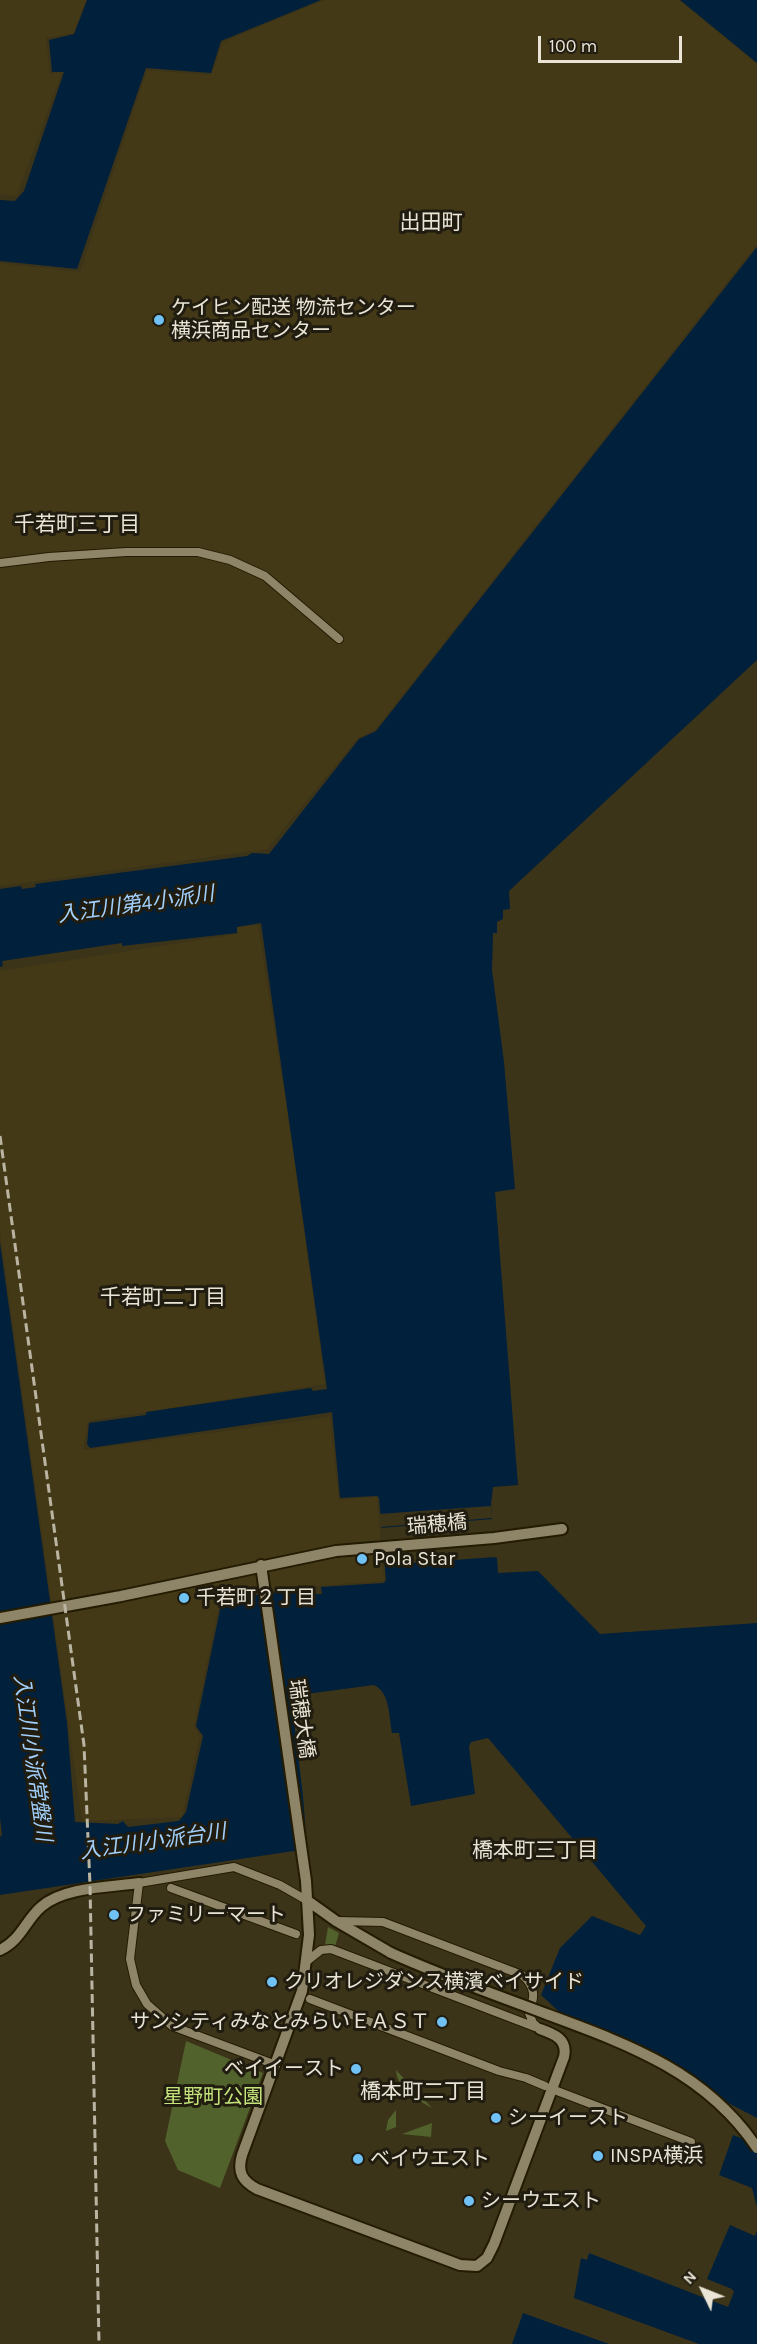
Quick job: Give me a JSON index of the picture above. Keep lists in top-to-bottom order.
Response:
{
  "streets": {
    "street": ["瑞穂橋", "瑞穂大橋"]
  },
  "crossings": [
    ["瑞穂橋", "瑞穂大橋"]
  ],
  "districts": [
    "出田町",
    "千若町三丁目",
    "千若町二丁目",
    "橋本町三丁目",
    "橋本町二丁目"
  ],
  "water": ["入江川第4小派川", "入江川小派常盤川", "入江川小派台川"],
  "parks": ["星野町公園"],
  "places": [
    "ケイヒン配送 物流センター 横浜商品センター",
    "Pola Star",
    "千若町２丁目",
    "ファミリーマート",
    "クリオレジダンス横濱ベイサイド",
    "サンシティみなとみらいＥＡＳＴ",
    "ベイイースト",
    "シーイースト",
    "INSPA横浜",
    "ベイウエスト",
    "シーウエスト"
  ],
  "scale_bar": "100 m",
  "north": "top left"
}
